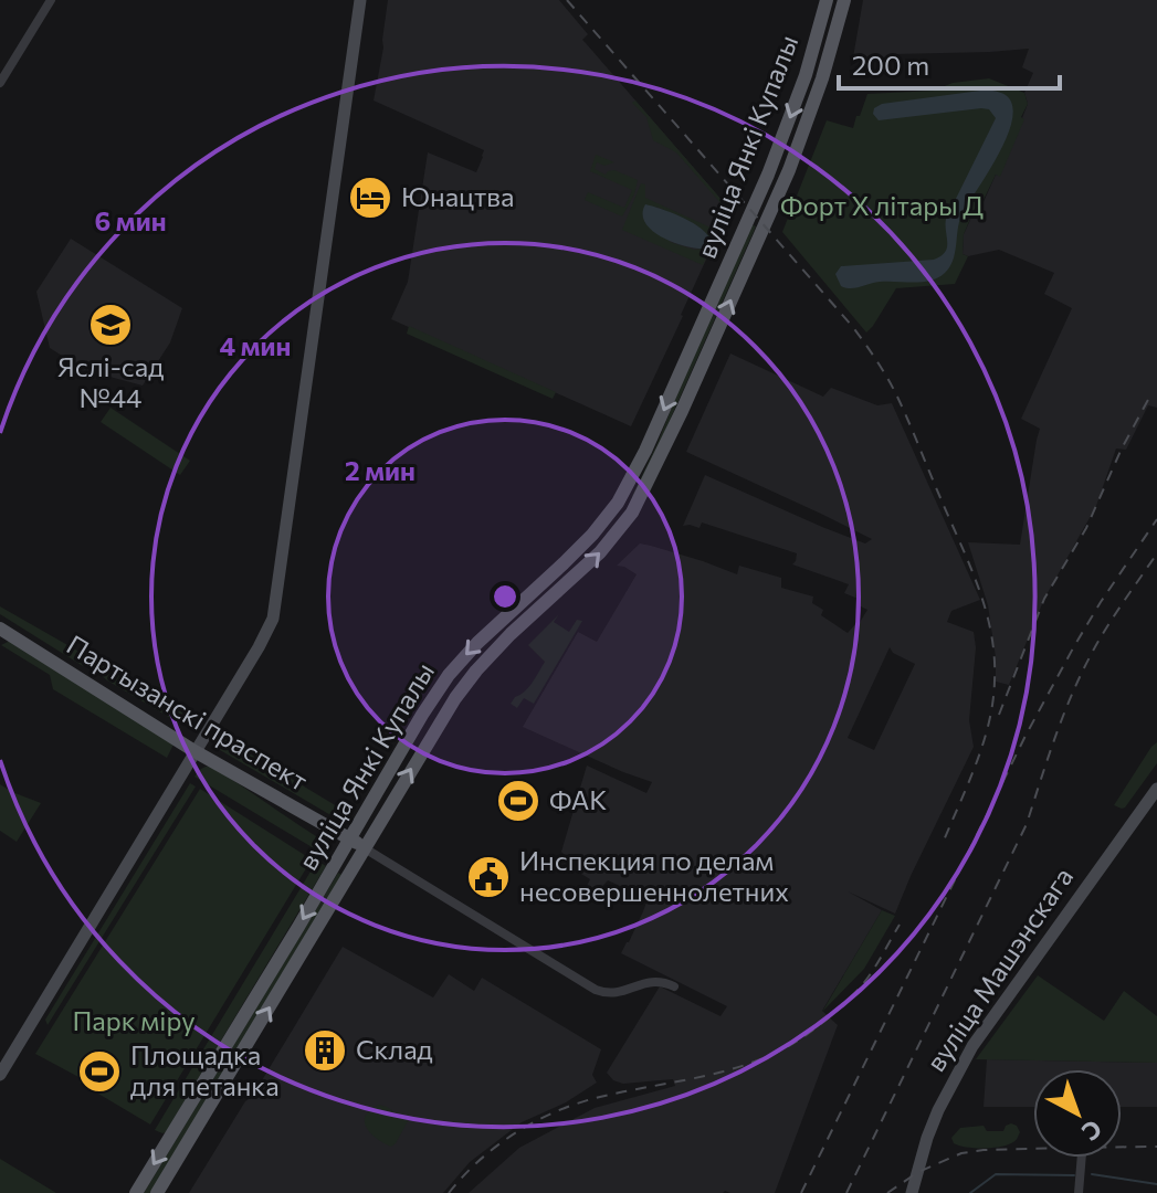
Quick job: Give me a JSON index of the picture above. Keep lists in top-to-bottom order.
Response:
{
  "streets": {
    "main road": ["вуліца Янкі Купалы", "Партызанскі праспект", "вуліца Машэнскага"]
  },
  "crossings": [
    ["вуліца Янкі Купалы", "Партызанскі праспект"]
  ],
  "parks": ["Форт X літары Д", "Парк міру"],
  "places": {
    "hotel": ["Юнацтва"],
    "school or university": ["Яслі-сад №44"],
    "sports": ["ФАК", "Площадка для петанка"],
    "public building": ["Инспекция по делам несовершеннолетних"],
    "building": ["Склад"]
  },
  "scale_bar": "200 m",
  "north": "bottom right",
  "rings": ["6 мин", "4 мин", "2 мин"]
}
